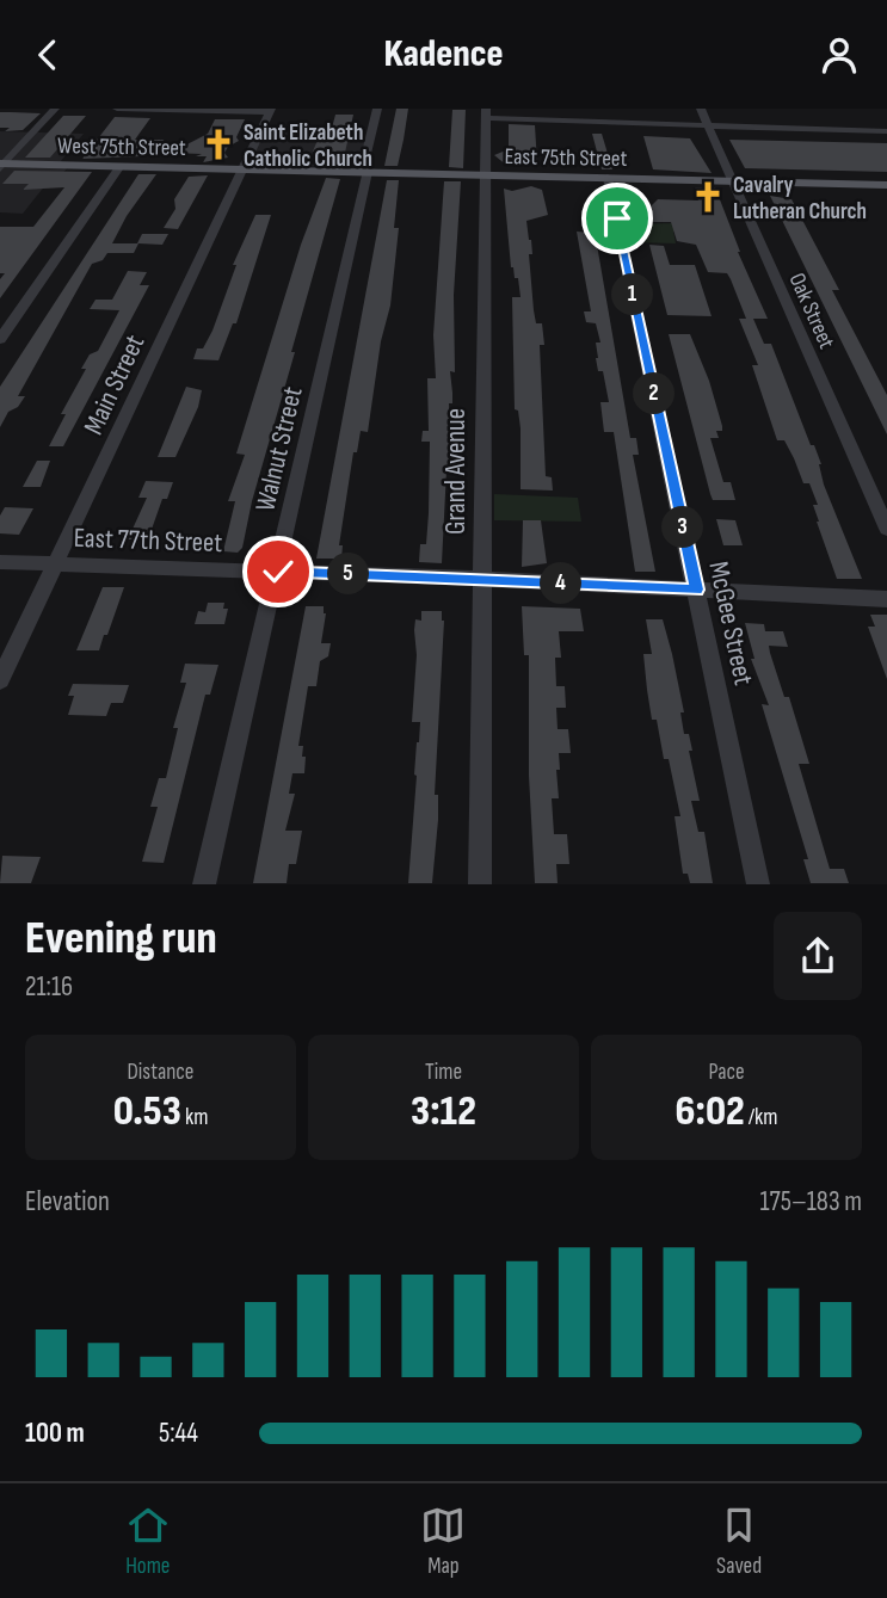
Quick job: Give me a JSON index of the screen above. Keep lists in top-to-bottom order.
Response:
{
  "streets": {
    "main road": ["West 75th Street", "East 75th Street"],
    "street": [
      "Oak Street",
      "Main Street",
      "Walnut Street",
      "Grand Avenue",
      "East 77th Street",
      "McGee Street"
    ]
  },
  "crossings": [
    ["West 75th Street", "East 75th Street"],
    ["West 75th Street", "Main Street"],
    ["East 75th Street", "Oak Street"],
    ["East 75th Street", "Main Street"],
    ["East 75th Street", "Walnut Street"],
    ["East 75th Street", "Grand Avenue"],
    ["East 75th Street", "McGee Street"],
    ["Main Street", "East 77th Street"],
    ["Walnut Street", "East 77th Street"],
    ["Grand Avenue", "East 77th Street"],
    ["East 77th Street", "McGee Street"]
  ],
  "places": {
    "church": ["Saint Elizabeth Catholic Church", "Cavalry Lutheran Church"]
  },
  "page": {
    "header": "Kadence",
    "pins": [
      "1",
      "2",
      "3",
      "5",
      "4"
    ],
    "heading": ["Evening run", "21:16"],
    "stats": [
      ["Distance", "0.53 km"],
      ["Time", "3:12"],
      ["Pace", "6:02 /km"]
    ],
    "chart": ["Elevation", "175–183 m"],
    "list": [
      {
        "name": "100 m",
        "note": "5:44"
      }
    ],
    "tabs": ["Home", "Map", "Saved"]
  }
}
